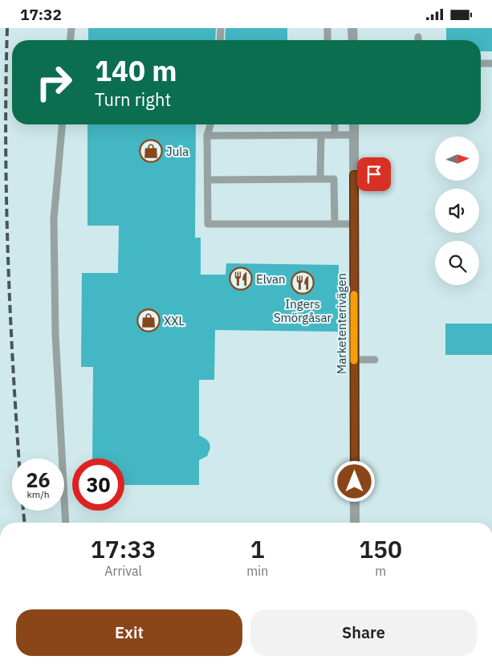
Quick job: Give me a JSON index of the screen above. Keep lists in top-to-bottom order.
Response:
{
  "streets": {
    "street": ["Marketenterivägen"]
  },
  "places": {
    "shop": ["Jula", "XXL"],
    "restaurant": ["Elvan", "Ingers Smörgåsar"]
  },
  "north": "right",
  "page": {
    "status": "17:32",
    "turn": ["140 m", "Turn right"],
    "speed": "26 km/h",
    "limit": "30",
    "eta": [
      "17:33",
      "Arrival",
      "1",
      "min",
      "150",
      "m"
    ],
    "buttons": ["Exit", "Share"]
  }
}
